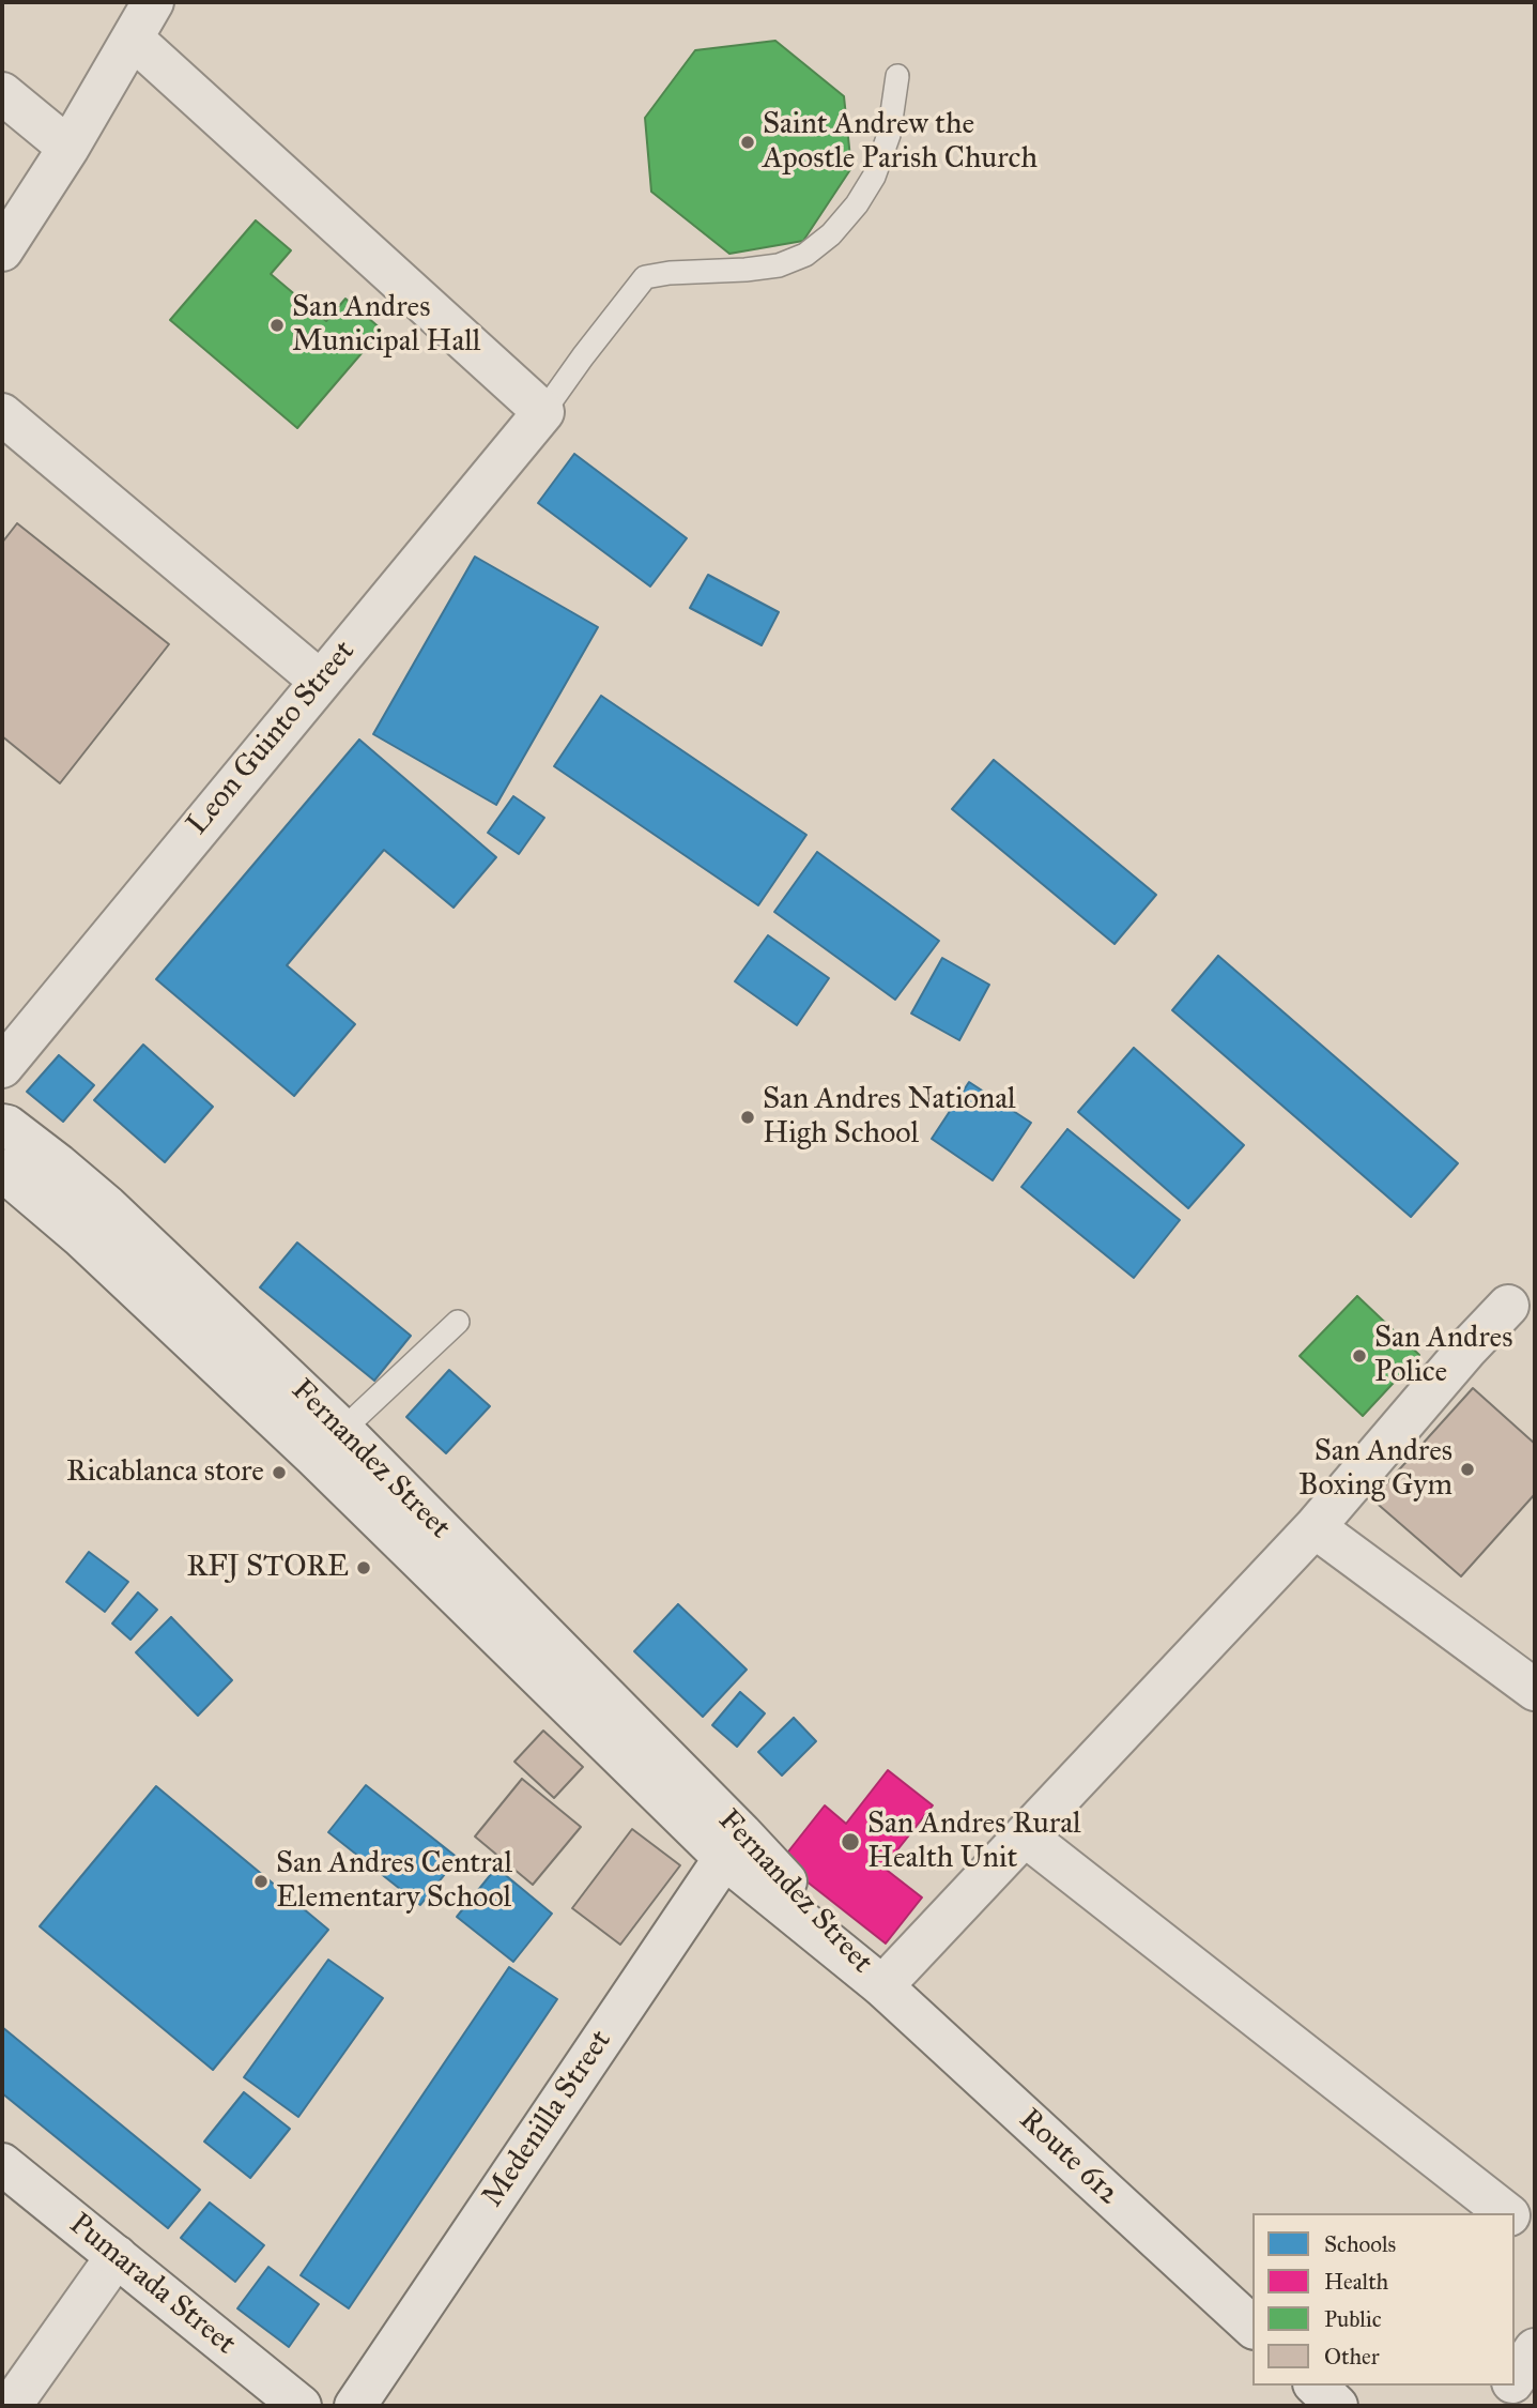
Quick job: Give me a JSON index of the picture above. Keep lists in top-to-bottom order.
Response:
{
  "streets": {
    "street": [
      "Leon Guinto Street",
      "Fernandez Street",
      "Medenilla Street",
      "Route 612",
      "Pumarada Street"
    ]
  },
  "crossings": [
    ["Fernandez Street", "Medenilla Street"],
    ["Fernandez Street", "Route 612"]
  ],
  "places": [
    "Saint Andrew the Apostle Parish Church",
    "San Andres Municipal Hall",
    "San Andres National High School",
    "San Andres Police",
    "San Andres Boxing Gym",
    "Ricablanca store",
    "RFJ STORE",
    "San Andres Rural Health Unit",
    "San Andres Central Elementary School"
  ],
  "legend": [
    "Schools",
    "Health",
    "Public",
    "Other"
  ]
}
